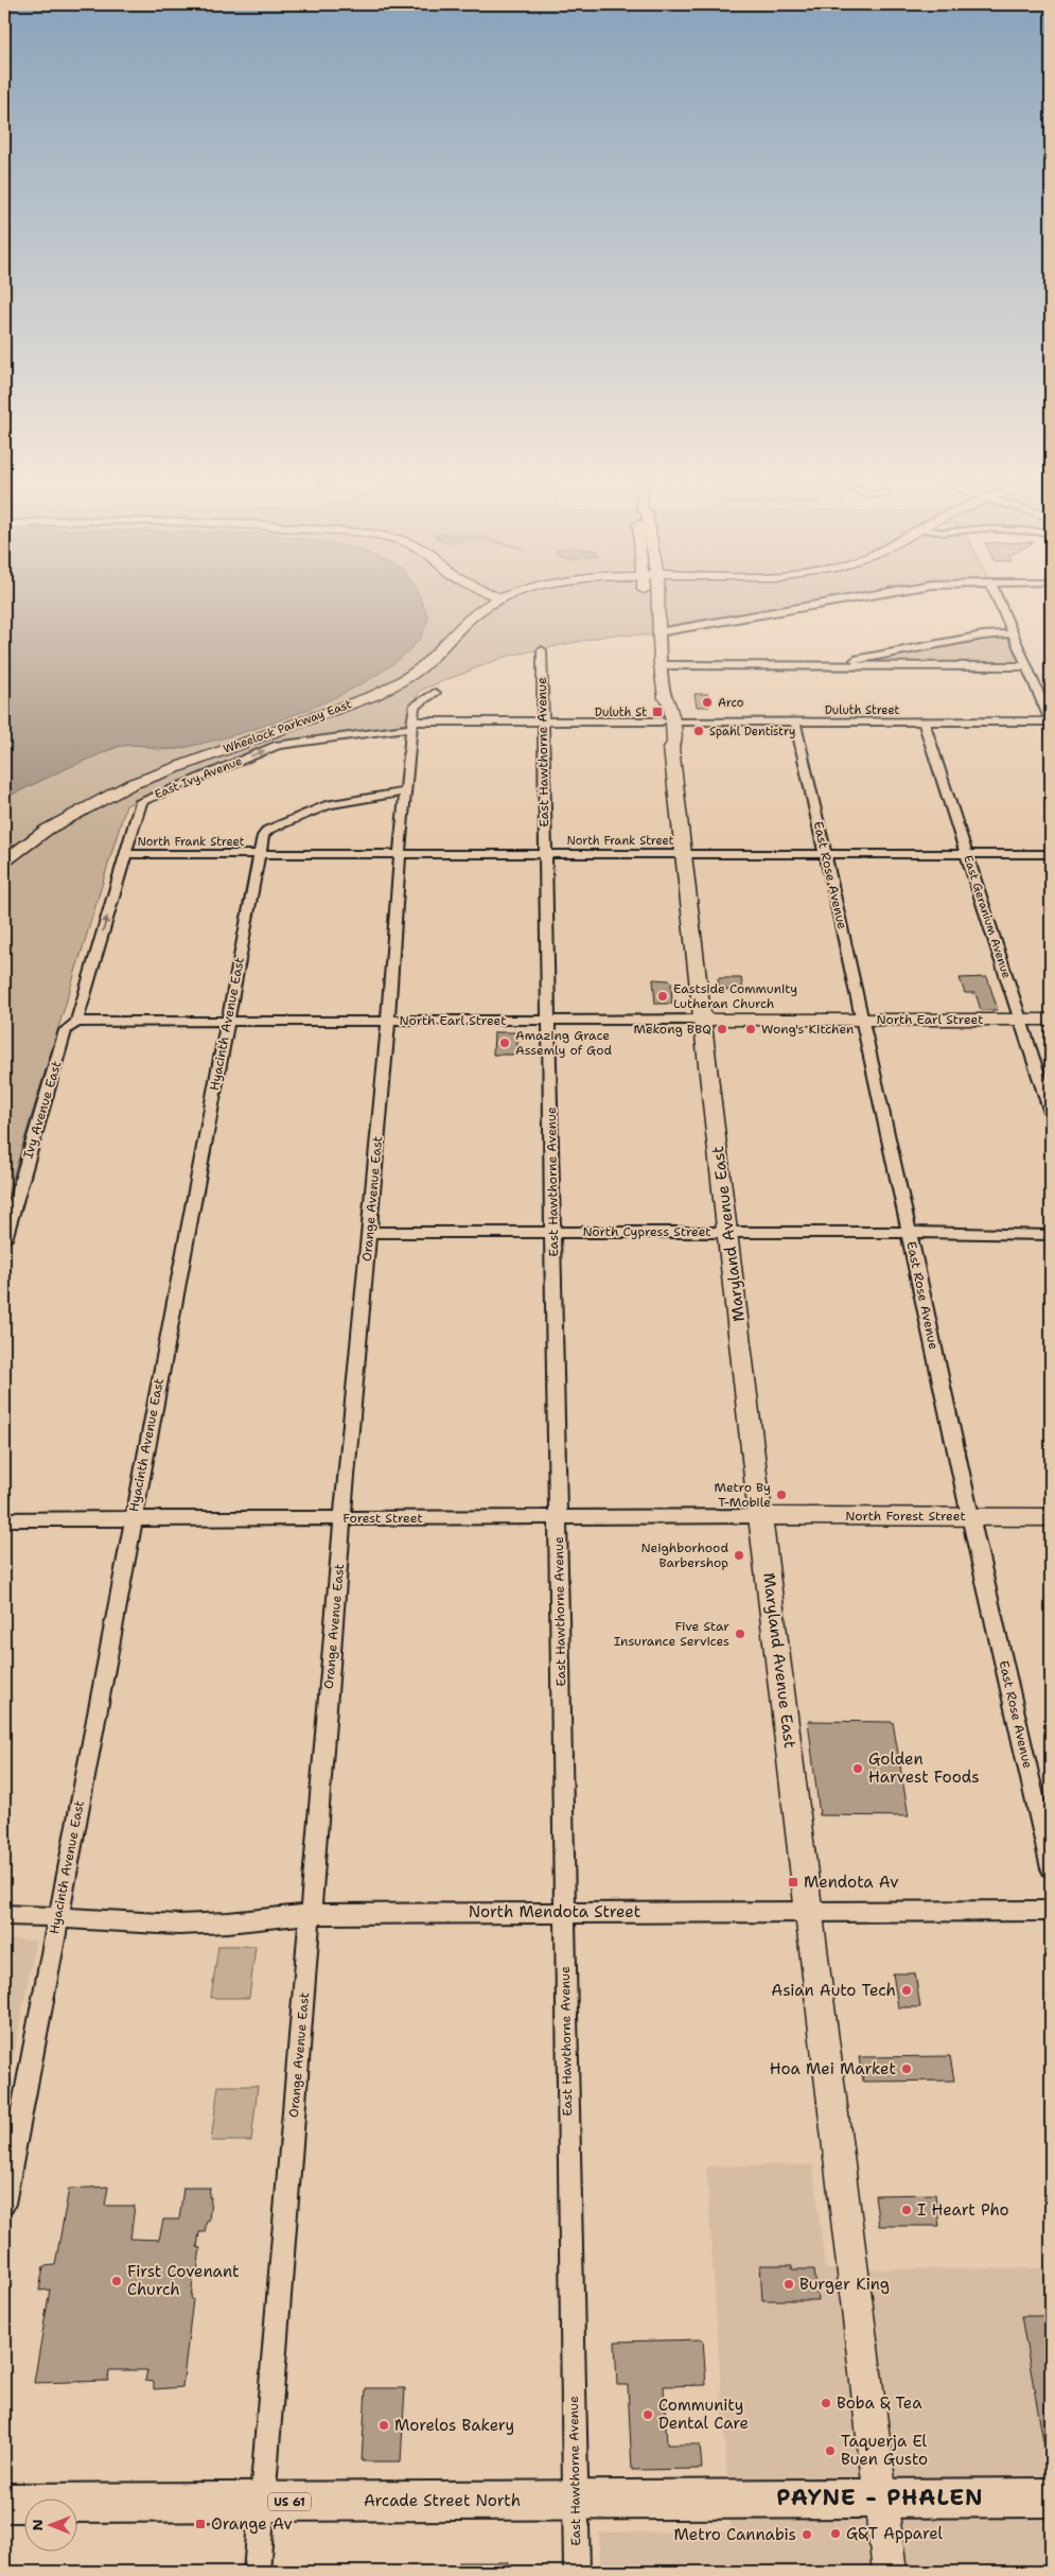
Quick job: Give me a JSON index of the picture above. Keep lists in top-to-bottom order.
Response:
{
  "streets": {
    "main road": ["Arcade Street North", "US 61"],
    "street": [
      "Duluth Street",
      "Wheelock Parkway East",
      "East Hawthorne Avenue",
      "East Ivy Avenue",
      "North Frank Street",
      "East Rose Avenue",
      "East Geranium Avenue",
      "North Earl Street",
      "Hyacinth Avenue East",
      "Ivy Avenue East",
      "Orange Avenue East",
      "North Cypress Street",
      "Maryland Avenue East",
      "North Forest Street",
      "Forest Street",
      "North Mendota Street"
    ]
  },
  "crossings": [
    ["Duluth Street", "East Hawthorne Avenue"],
    ["Duluth Street", "East Ivy Avenue"],
    ["Duluth Street", "East Rose Avenue"],
    ["Duluth Street", "East Geranium Avenue"],
    ["Duluth Street", "Orange Avenue East"],
    ["Duluth Street", "Maryland Avenue East"],
    ["East Hawthorne Avenue", "North Frank Street"],
    ["East Hawthorne Avenue", "North Earl Street"],
    ["East Hawthorne Avenue", "North Cypress Street"],
    ["East Hawthorne Avenue", "Forest Street"],
    ["East Hawthorne Avenue", "North Mendota Street"],
    ["East Hawthorne Avenue", "Arcade Street North"],
    ["East Ivy Avenue", "North Frank Street"],
    ["East Ivy Avenue", "North Earl Street"],
    ["East Ivy Avenue", "Ivy Avenue East"],
    ["East Ivy Avenue", "Orange Avenue East"],
    ["North Frank Street", "East Rose Avenue"],
    ["North Frank Street", "East Geranium Avenue"],
    ["North Frank Street", "Hyacinth Avenue East"],
    ["North Frank Street", "Orange Avenue East"],
    ["North Frank Street", "Maryland Avenue East"],
    ["East Rose Avenue", "North Earl Street"],
    ["East Rose Avenue", "North Cypress Street"],
    ["East Rose Avenue", "North Forest Street"],
    ["East Geranium Avenue", "North Earl Street"],
    ["North Earl Street", "Hyacinth Avenue East"],
    ["North Earl Street", "Ivy Avenue East"],
    ["North Earl Street", "Orange Avenue East"],
    ["North Earl Street", "Maryland Avenue East"],
    ["Hyacinth Avenue East", "Orange Avenue East"],
    ["Hyacinth Avenue East", "Forest Street"],
    ["Hyacinth Avenue East", "North Mendota Street"],
    ["Orange Avenue East", "North Cypress Street"],
    ["Orange Avenue East", "Forest Street"],
    ["Orange Avenue East", "North Mendota Street"],
    ["Orange Avenue East", "Arcade Street North"],
    ["North Cypress Street", "Maryland Avenue East"],
    ["Maryland Avenue East", "North Forest Street"],
    ["Maryland Avenue East", "Forest Street"],
    ["Maryland Avenue East", "North Mendota Street"],
    ["Maryland Avenue East", "Arcade Street North"],
    ["Maryland Avenue East", "US 61"],
    ["North Forest Street", "Forest Street"],
    ["Arcade Street North", "US 61"]
  ],
  "one_way": ["East Ivy Avenue"],
  "districts": ["PAYNE - PHALEN"],
  "places": {
    "other": [
      "Arco",
      "Spahl Dentistry",
      "Eastside Community Lutheran Church",
      "Mekong BBQ",
      "Wong's Kitchen",
      "Amazing Grace Assemly of God",
      "Metro By T-Mobile",
      "Neighborhood Barbershop",
      "Five Star Insurance Services",
      "Golden Harvest Foods",
      "Asian Auto Tech",
      "Hoa Mei Market",
      "I Heart Pho",
      "First Covenant Church",
      "Burger King",
      "Boba & Tea",
      "Community Dental Care",
      "Morelos Bakery",
      "Taquerja El Buen Gusto",
      "G&T Apparel",
      "Metro Cannabis"
    ],
    "transit": ["Duluth St", "Mendota Av", "Orange Av"]
  },
  "north": "left"
}
